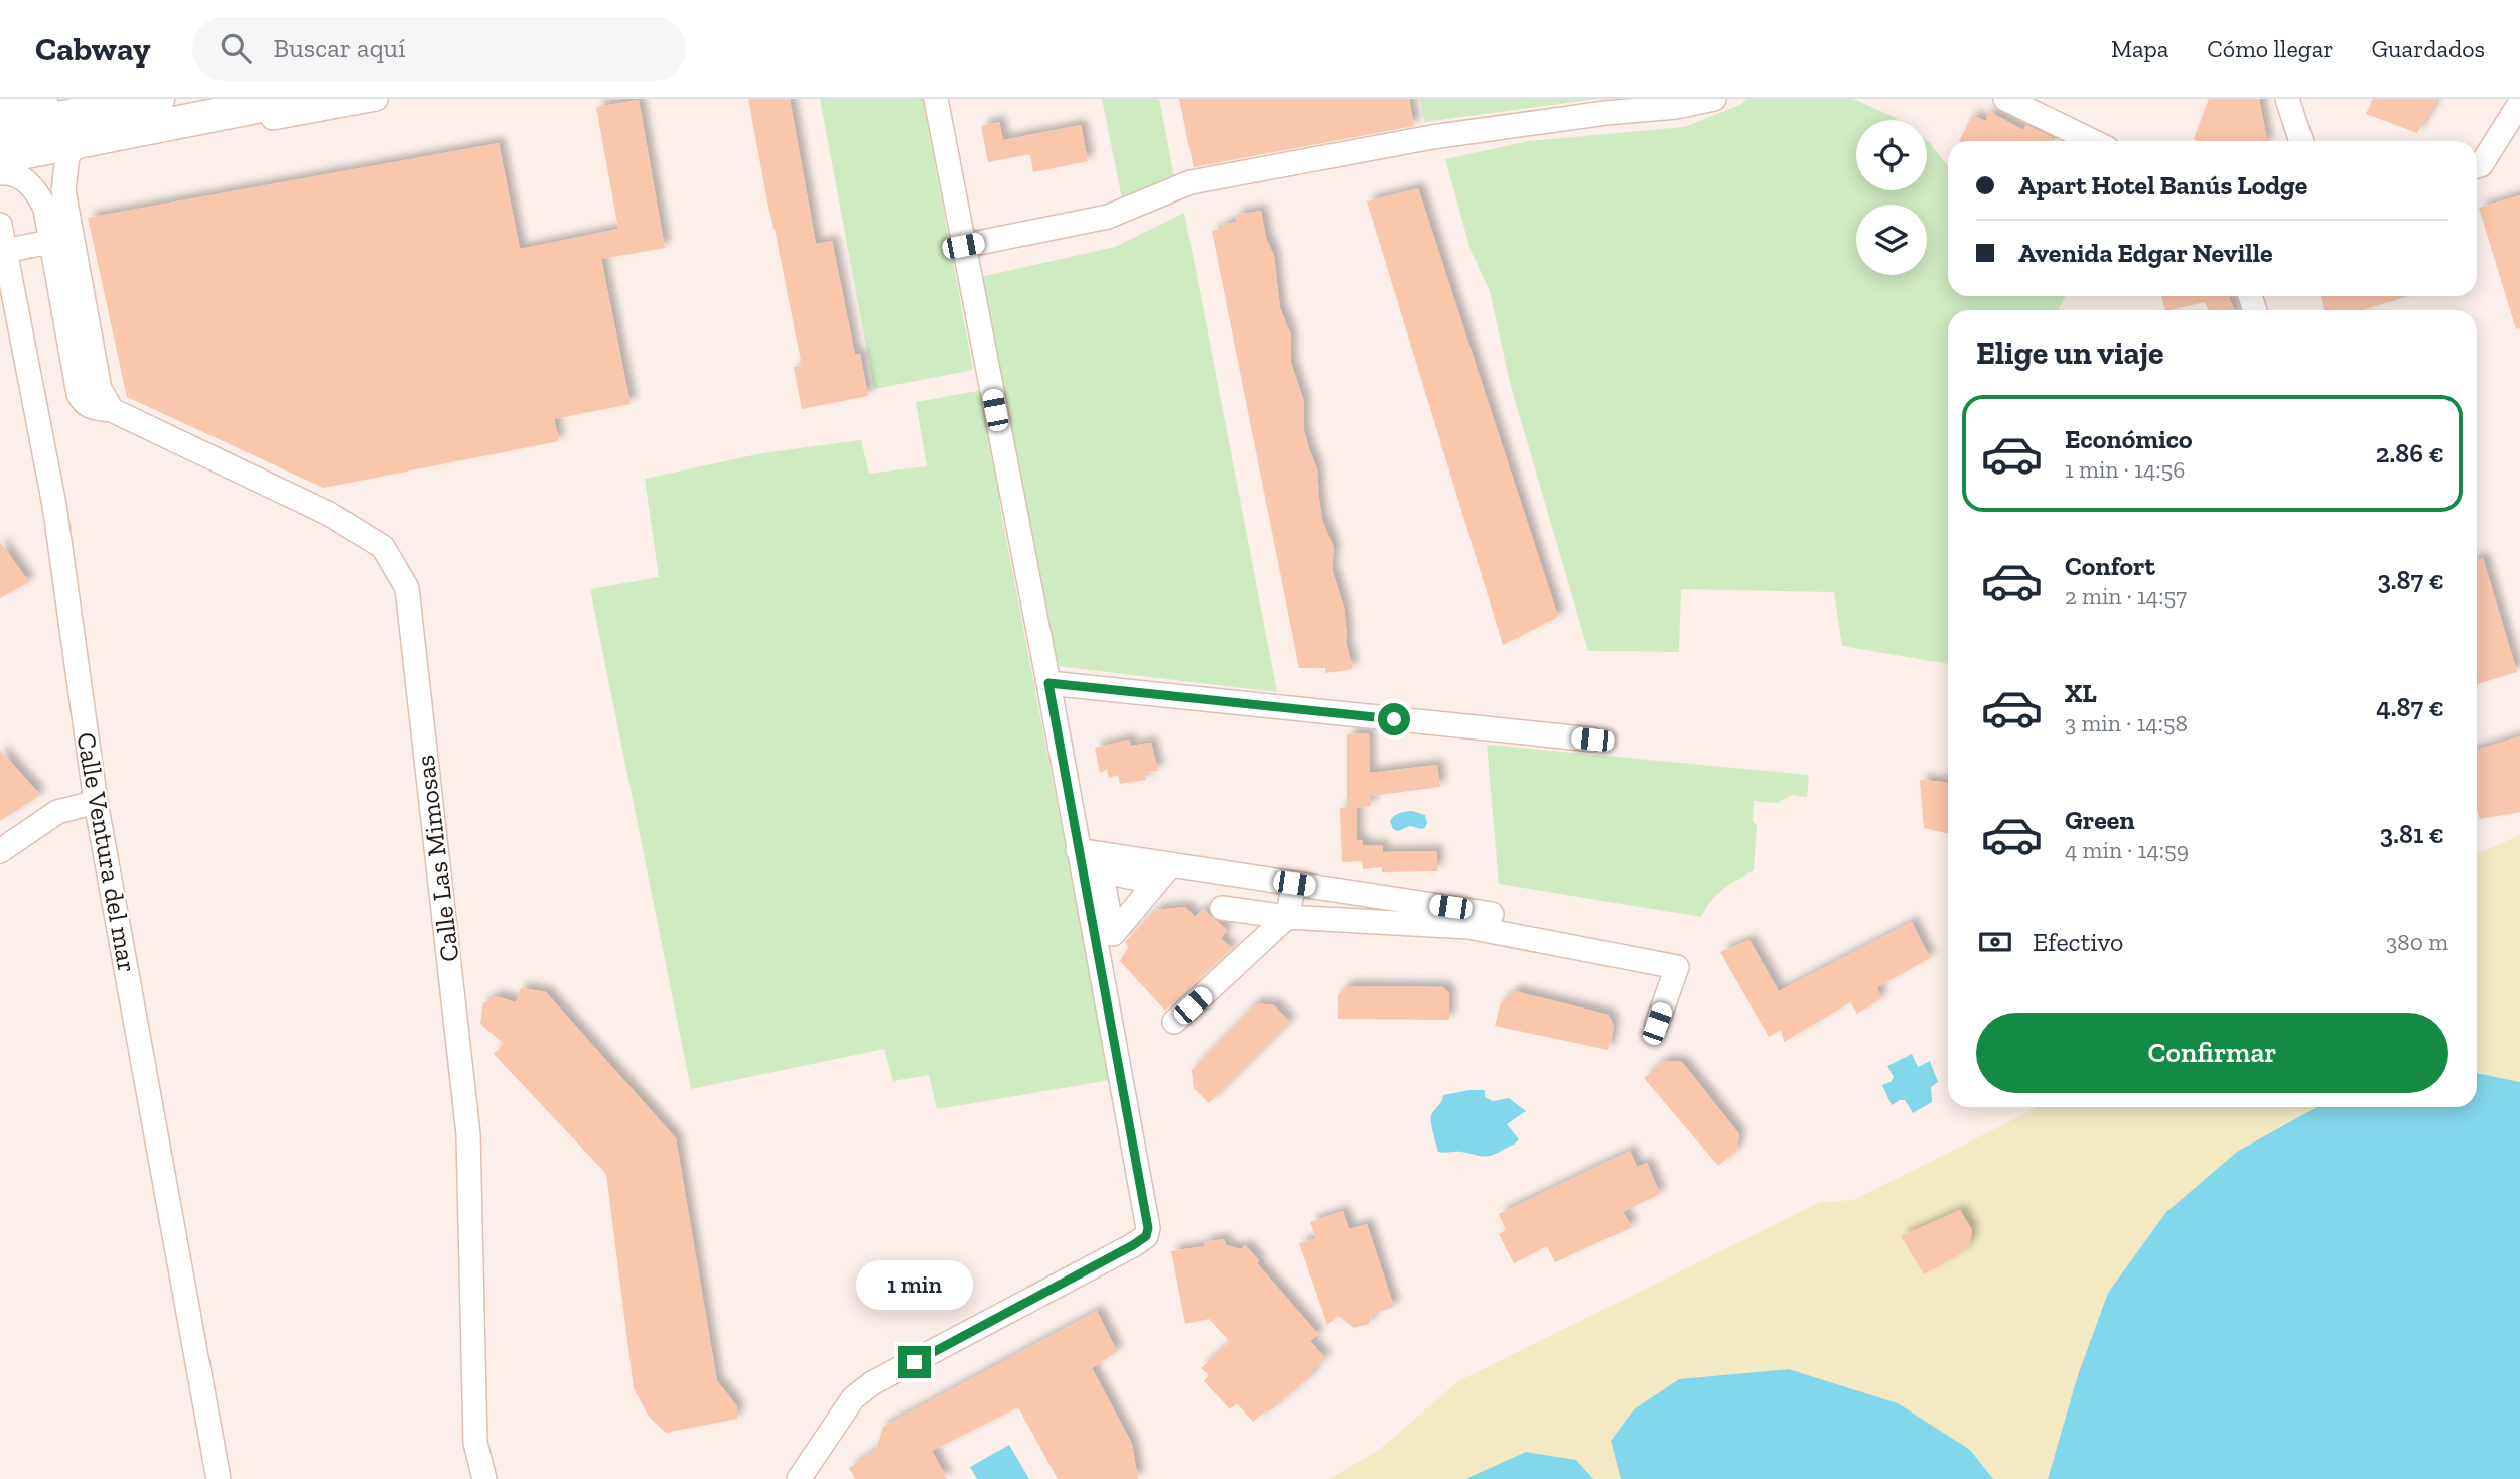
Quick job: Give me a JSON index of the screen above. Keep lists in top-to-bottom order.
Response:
{
  "streets": {
    "street": ["Calle Ventura del mar", "Calle Las Mimosas"]
  },
  "page": {
    "header": "Cabway",
    "search": "Buscar aquí",
    "nav": ["Mapa", "Cómo llegar", "Guardados"],
    "banner": ["Apart Hotel Banús Lodge", "Avenida Edgar Neville"],
    "heading": "Elige un viaje",
    "list": [
      {
        "name": "Económico",
        "note": "1 min · 14:56",
        "value": "2.86 €"
      },
      {
        "name": "Confort",
        "note": "2 min · 14:57",
        "value": "3.87 €"
      },
      {
        "name": "XL",
        "note": "3 min · 14:58",
        "value": "4.87 €"
      },
      {
        "name": "Green",
        "note": "4 min · 14:59",
        "value": "3.81 €"
      }
    ],
    "pay": ["Efectivo", "380 m"],
    "buttons": "Confirmar",
    "bubble": "1 min"
  }
}
